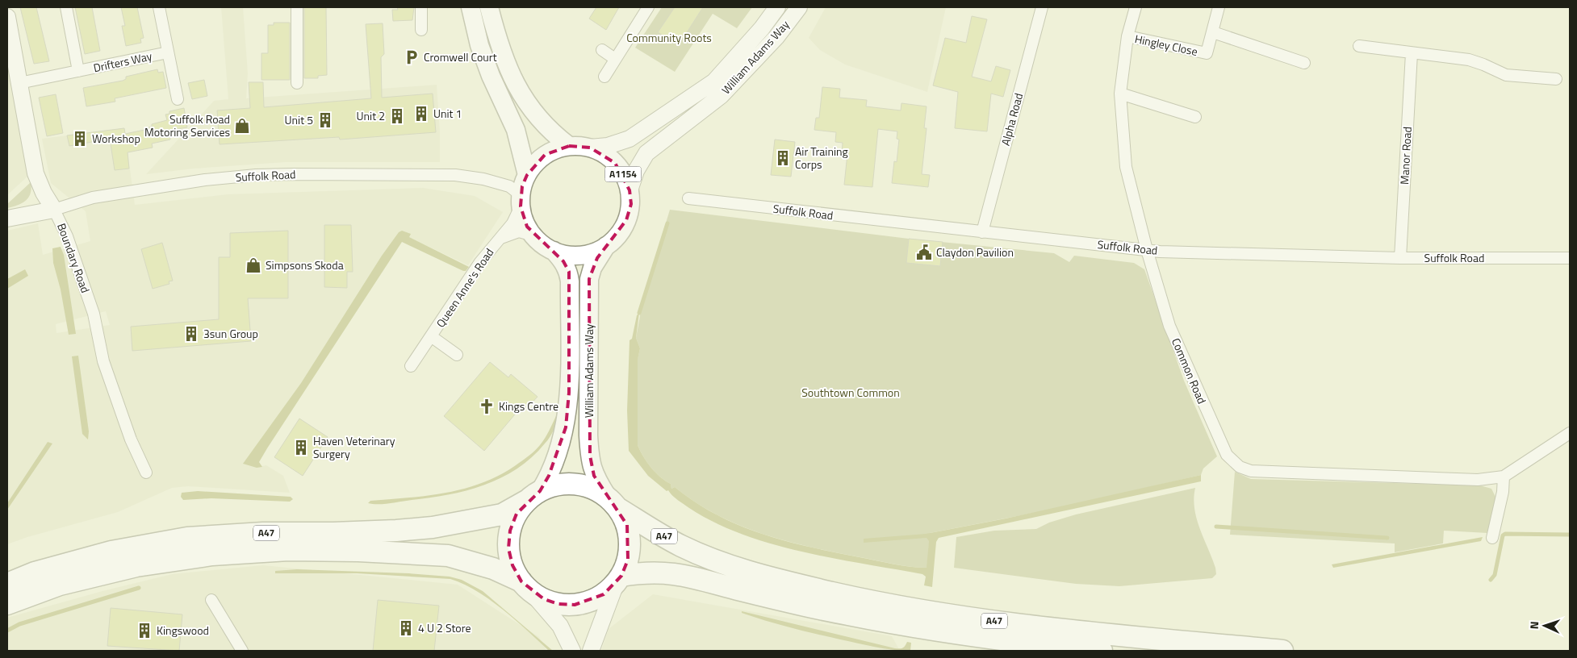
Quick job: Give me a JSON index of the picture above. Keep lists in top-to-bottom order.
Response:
{
  "streets": {
    "highway": ["A47"],
    "main road": ["William Adams Way", "A1154"],
    "street": [
      "Hingley Close",
      "Drifters Way",
      "Alpha Road",
      "Manor Road",
      "Suffolk Road",
      "Boundary Road",
      "Queen Anne's Road",
      "Common Road"
    ]
  },
  "crossings": [
    ["Hingley Close", "Common Road"],
    ["William Adams Way", "A1154"],
    ["William Adams Way", "Suffolk Road"],
    ["William Adams Way", "Queen Anne's Road"],
    ["William Adams Way", "A47"],
    ["Drifters Way", "Boundary Road"],
    ["Alpha Road", "Suffolk Road"],
    ["Manor Road", "Suffolk Road"],
    ["A1154", "Suffolk Road"],
    ["A1154", "Queen Anne's Road"],
    ["Suffolk Road", "Boundary Road"],
    ["Suffolk Road", "Queen Anne's Road"],
    ["Suffolk Road", "Common Road"]
  ],
  "parks": ["Community Roots", "Southtown Common"],
  "places": {
    "parking": ["Cromwell Court"],
    "building": [
      "Unit 1",
      "Unit 2",
      "Unit 5",
      "Workshop",
      "Air Training Corps",
      "3sun Group",
      "Haven Veterinary Surgery",
      "4 U 2 Store",
      "Kingswood"
    ],
    "shop": ["Suffolk Road Motoring Services", "Simpsons Skoda"],
    "public building": ["Claydon Pavilion"],
    "church": ["Kings Centre"]
  },
  "north": "left"
}
